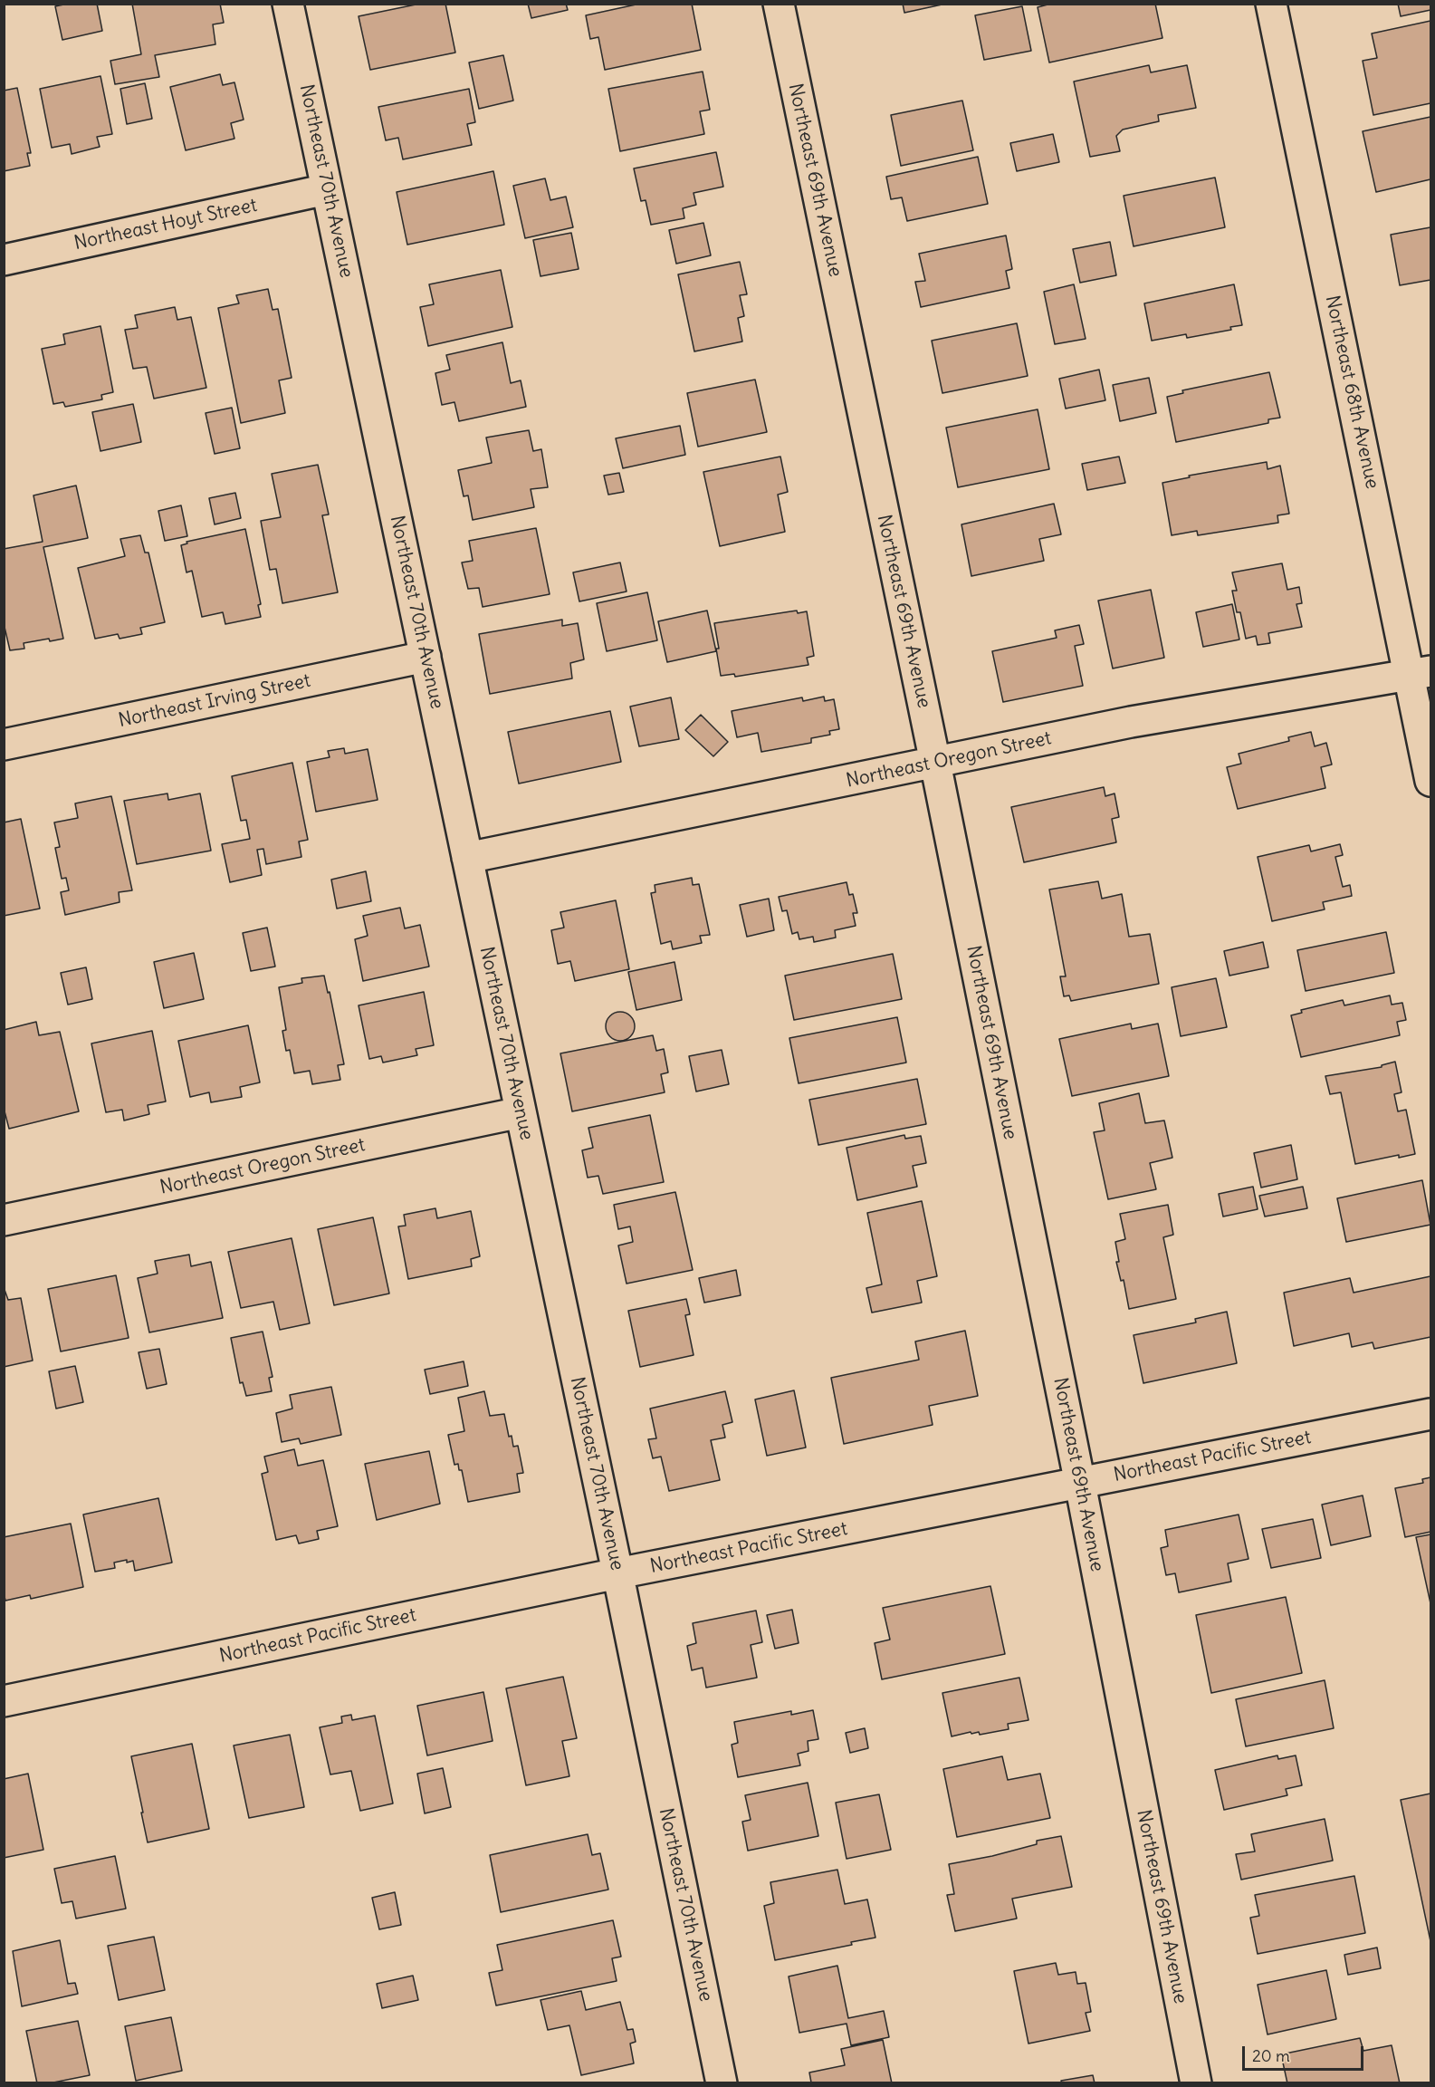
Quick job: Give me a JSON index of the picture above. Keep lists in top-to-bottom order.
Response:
{
  "streets": {
    "street": [
      "Northeast 69th Avenue",
      "Northeast 70th Avenue",
      "Northeast Hoyt Street",
      "Northeast 68th Avenue",
      "Northeast Irving Street",
      "Northeast Oregon Street",
      "Northeast Pacific Street"
    ]
  },
  "crossings": [
    ["Northeast 69th Avenue", "Northeast Oregon Street"],
    ["Northeast 69th Avenue", "Northeast Pacific Street"],
    ["Northeast 70th Avenue", "Northeast Hoyt Street"],
    ["Northeast 70th Avenue", "Northeast Irving Street"],
    ["Northeast 70th Avenue", "Northeast Oregon Street"],
    ["Northeast 70th Avenue", "Northeast Pacific Street"],
    ["Northeast 68th Avenue", "Northeast Oregon Street"]
  ],
  "scale_bar": "20 m"
}
